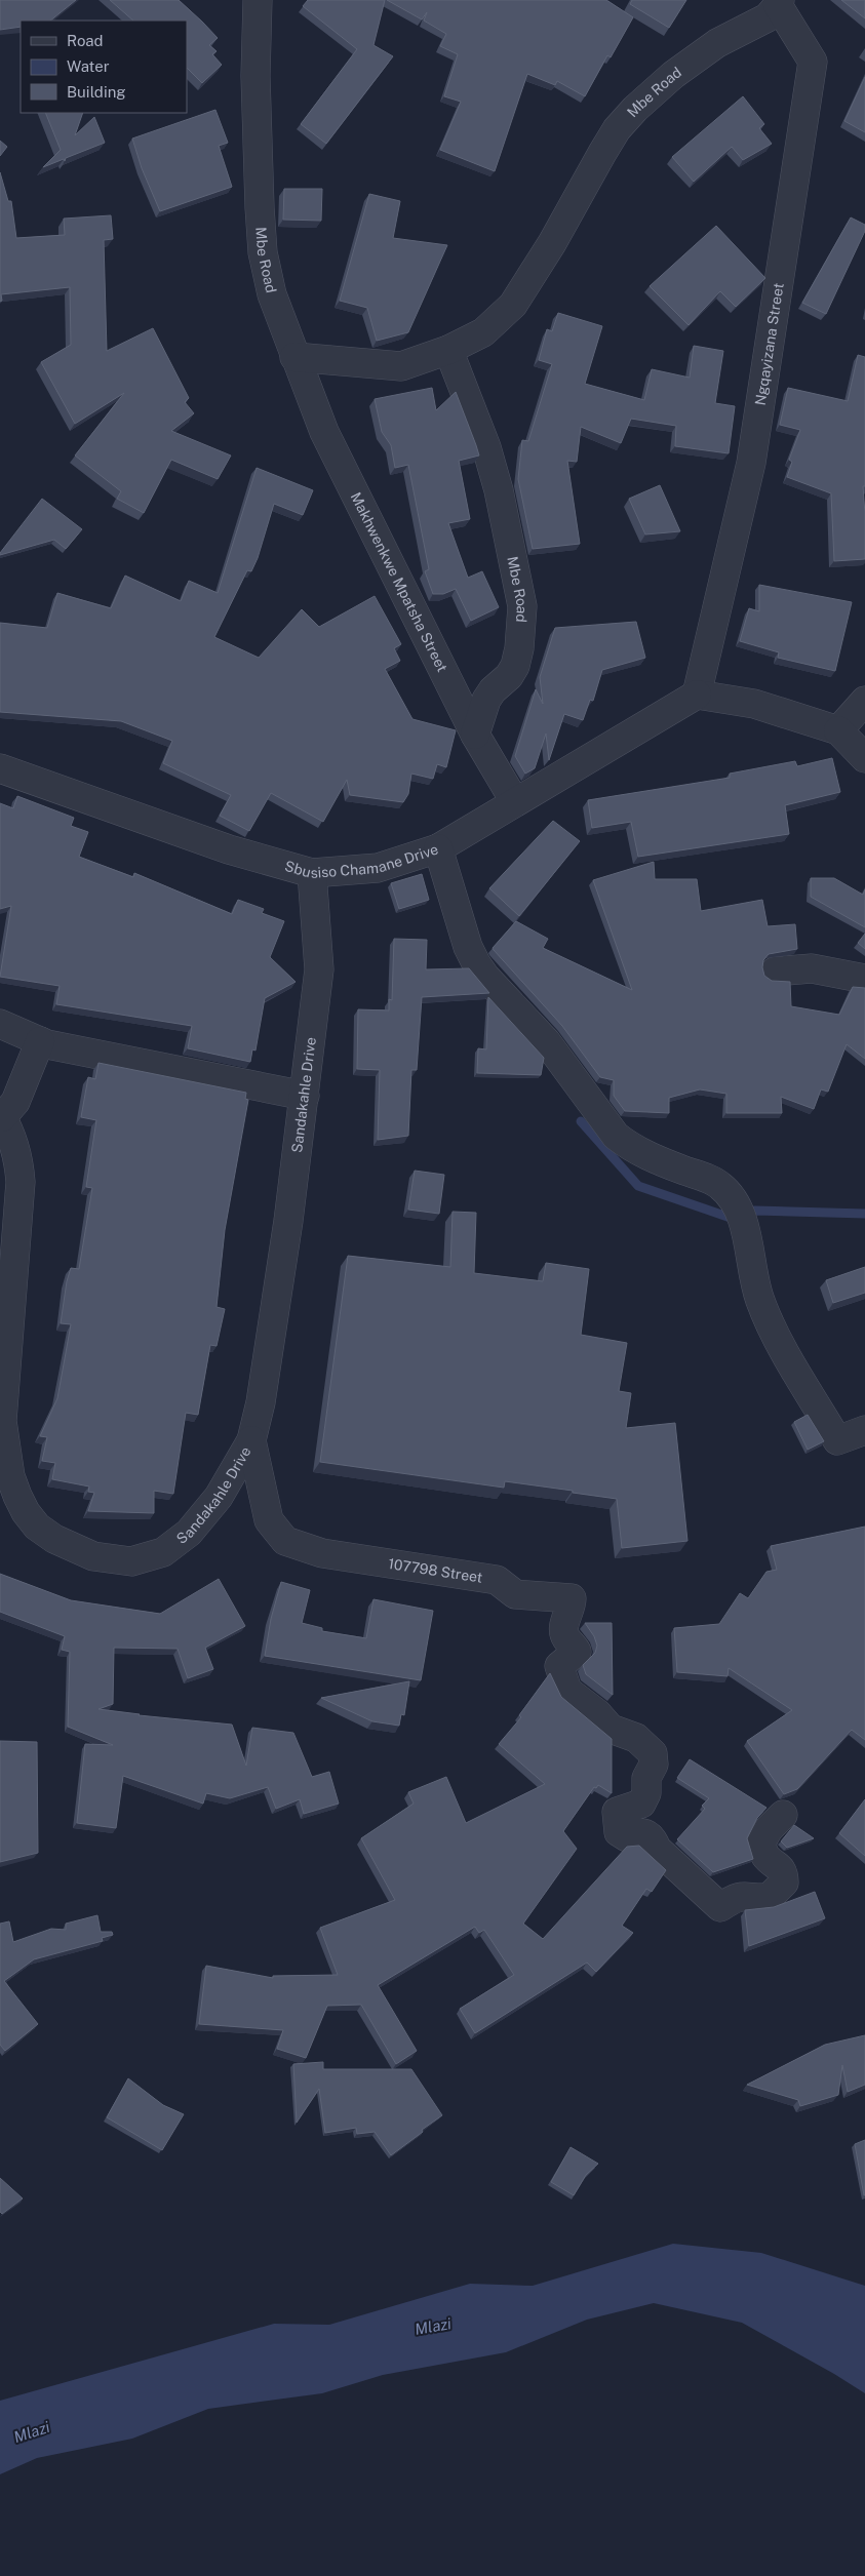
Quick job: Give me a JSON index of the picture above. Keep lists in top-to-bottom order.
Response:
{
  "streets": {
    "street": [
      "Mbe Road",
      "Ngqayizana Street",
      "Makhwenkwe Mpatsha Street",
      "Sbusiso Chamane Drive",
      "Sandakahle Drive",
      "107798 Street"
    ]
  },
  "crossings": [
    ["Mbe Road", "Ngqayizana Street"],
    ["Mbe Road", "Makhwenkwe Mpatsha Street"],
    ["Ngqayizana Street", "Sbusiso Chamane Drive"],
    ["Makhwenkwe Mpatsha Street", "Sbusiso Chamane Drive"],
    ["Sbusiso Chamane Drive", "Sandakahle Drive"],
    ["Sandakahle Drive", "107798 Street"]
  ],
  "water": ["Mlazi"],
  "legend": ["Road", "Water", "Building"]
}
